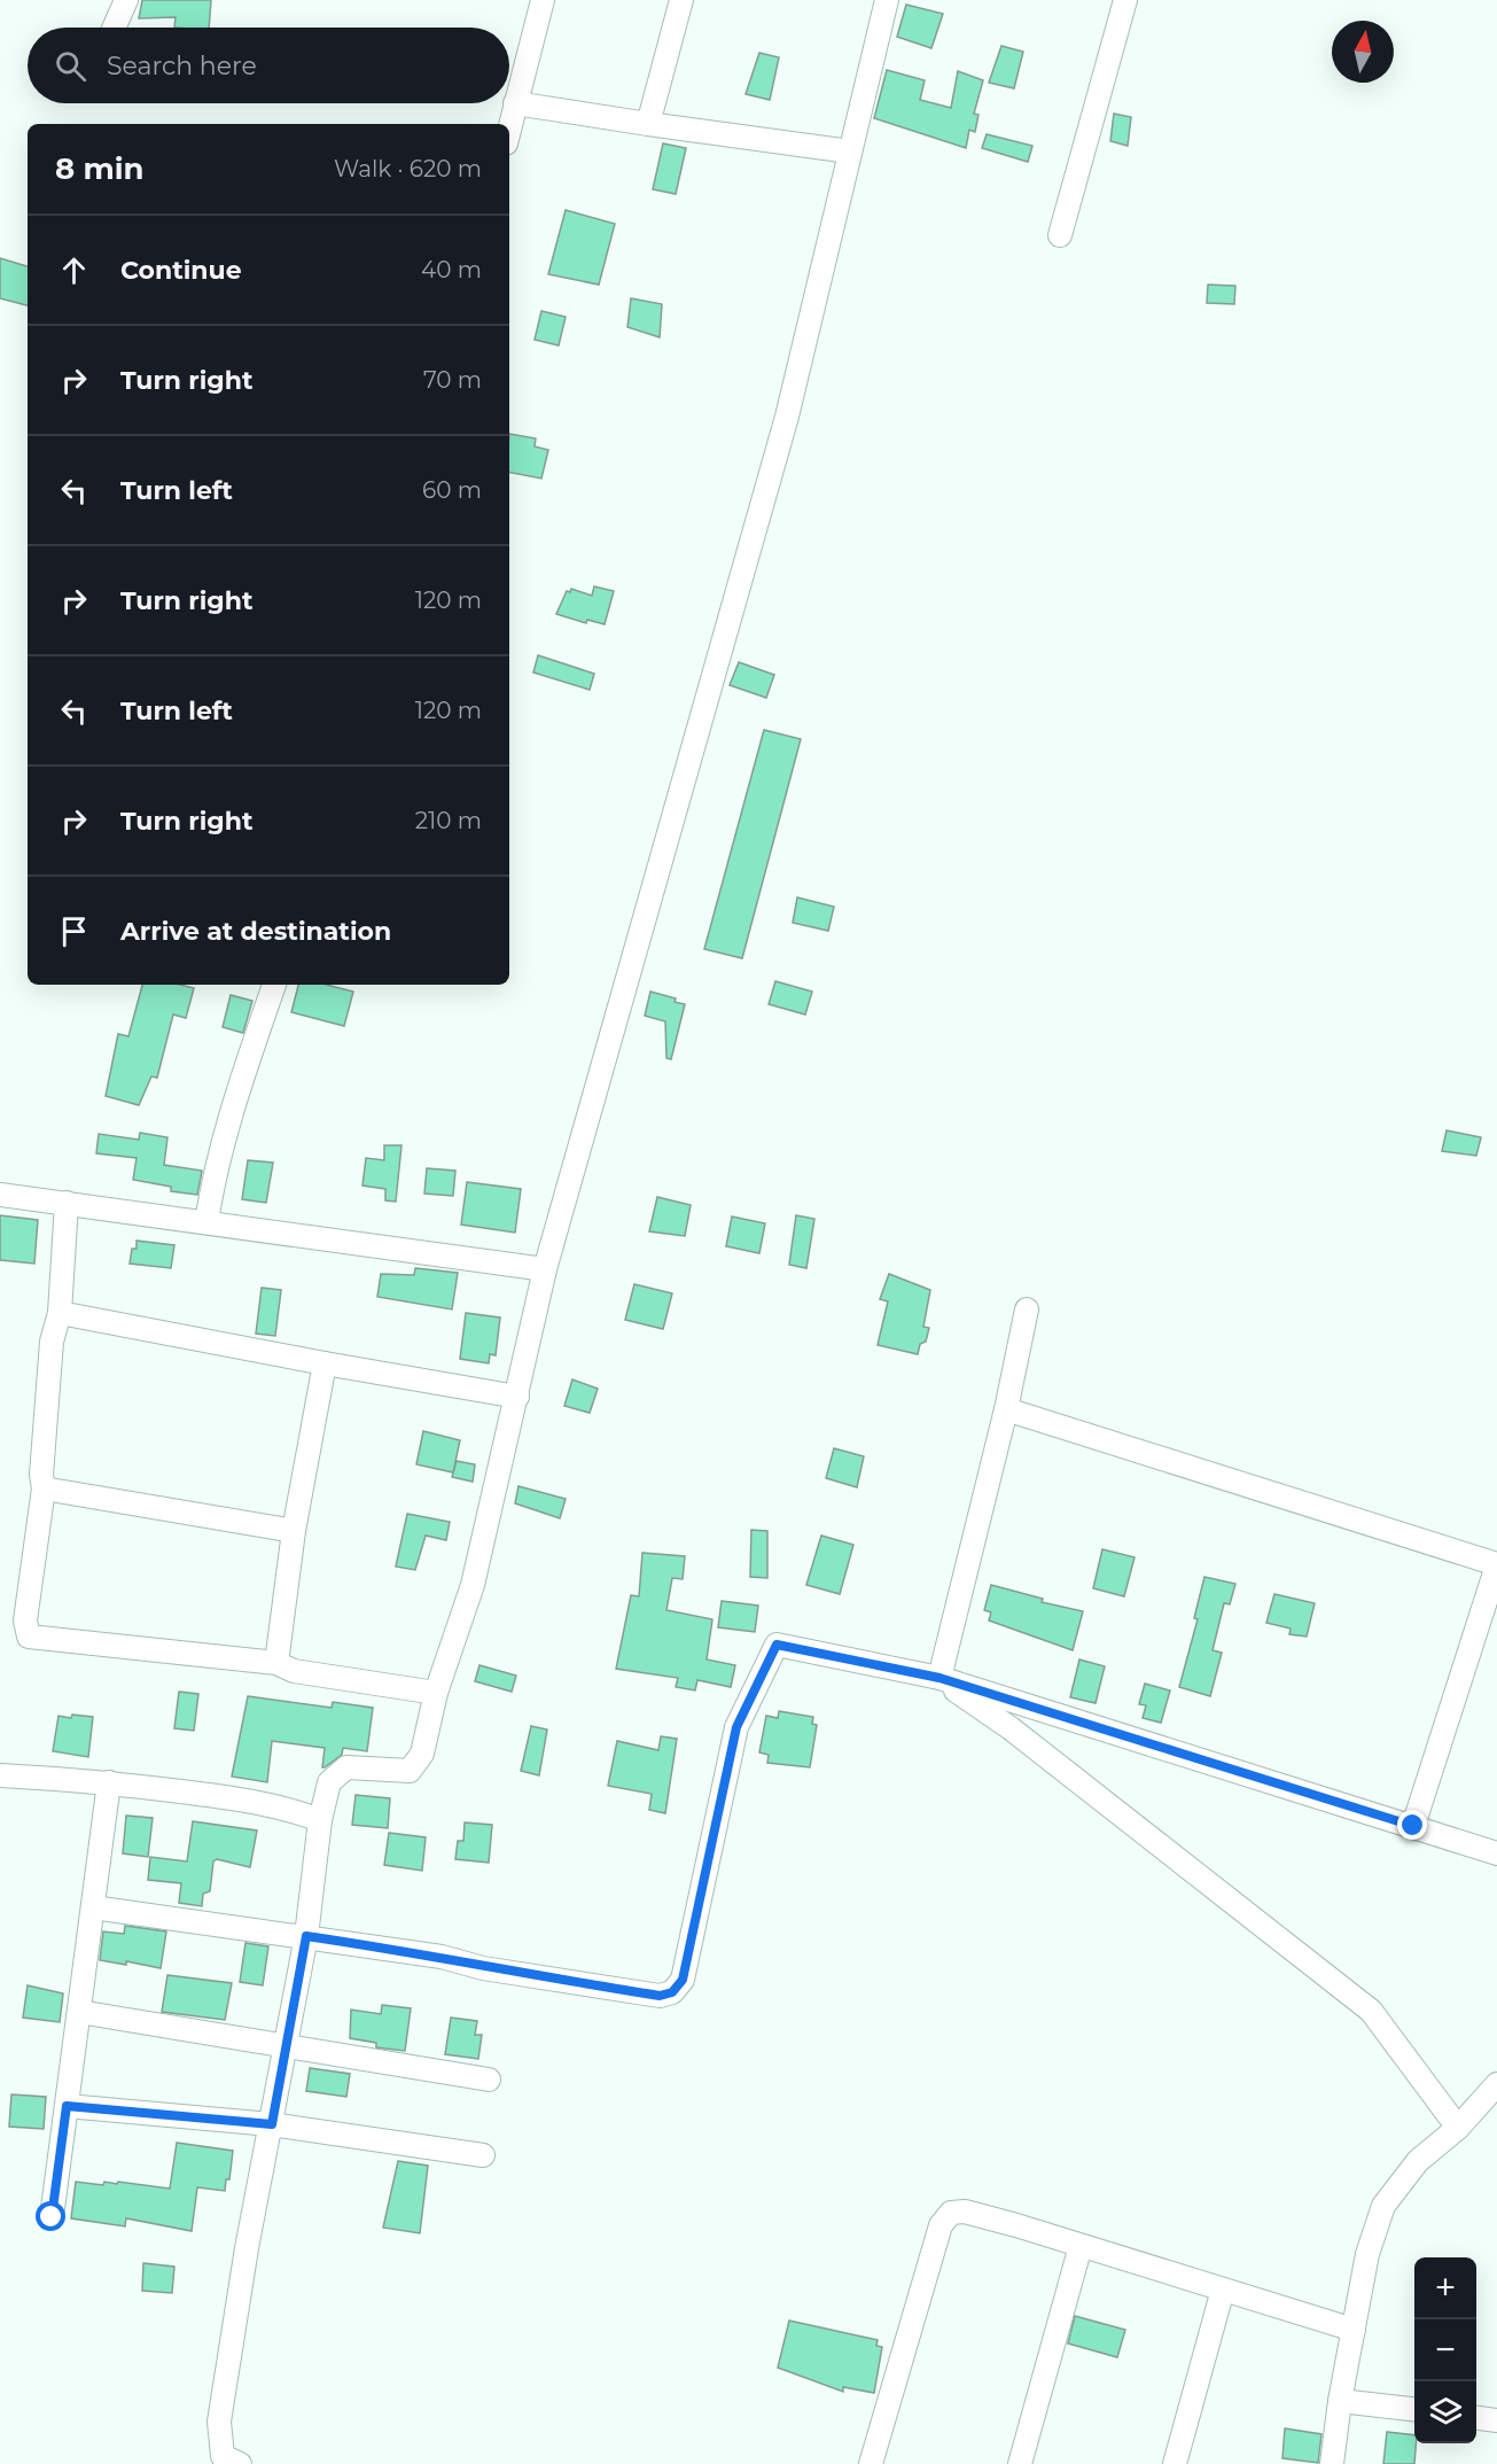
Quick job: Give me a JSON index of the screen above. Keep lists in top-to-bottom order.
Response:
{
  "north": "top",
  "page": {
    "search": "Search here",
    "heading": ["8 min", "Walk · 620 m"],
    "list": [
      ["Continue", "40 m"],
      ["Turn right", "70 m"],
      ["Turn left", "60 m"],
      ["Turn right", "120 m"],
      ["Turn left", "120 m"],
      ["Turn right", "210 m"],
      "Arrive at destination"
    ],
    "map_buttons": ["+", "−"]
  }
}
